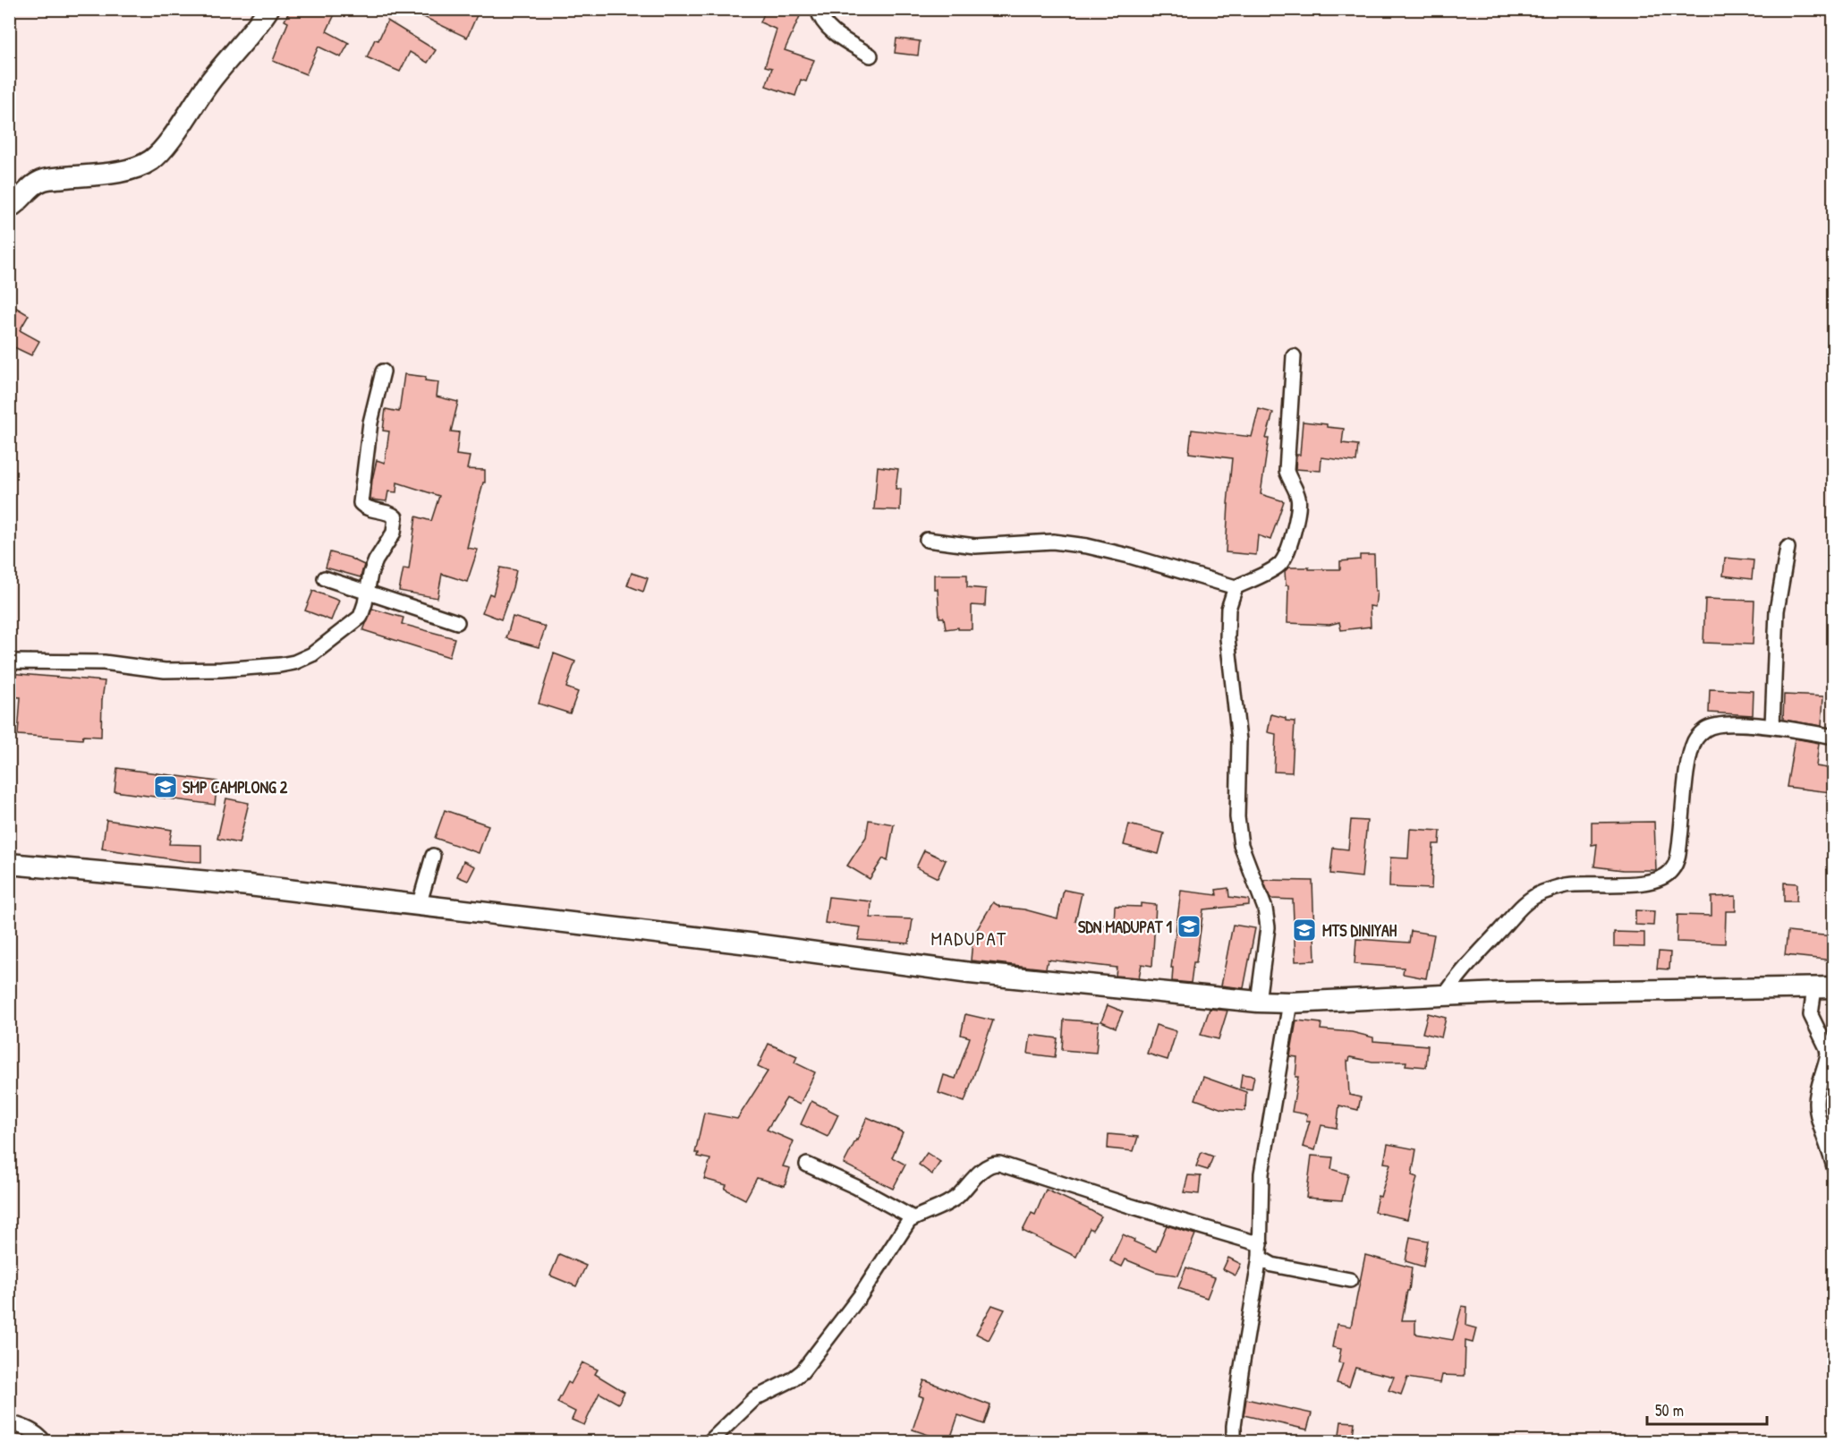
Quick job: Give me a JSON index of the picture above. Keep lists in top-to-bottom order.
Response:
{
  "districts": ["MADUPAT"],
  "places": {
    "school or university": ["SMP CAMPLONG 2", "SDN MADUPAT 1", "MTS DINIYAH"]
  },
  "scale_bar": "50 m"
}
